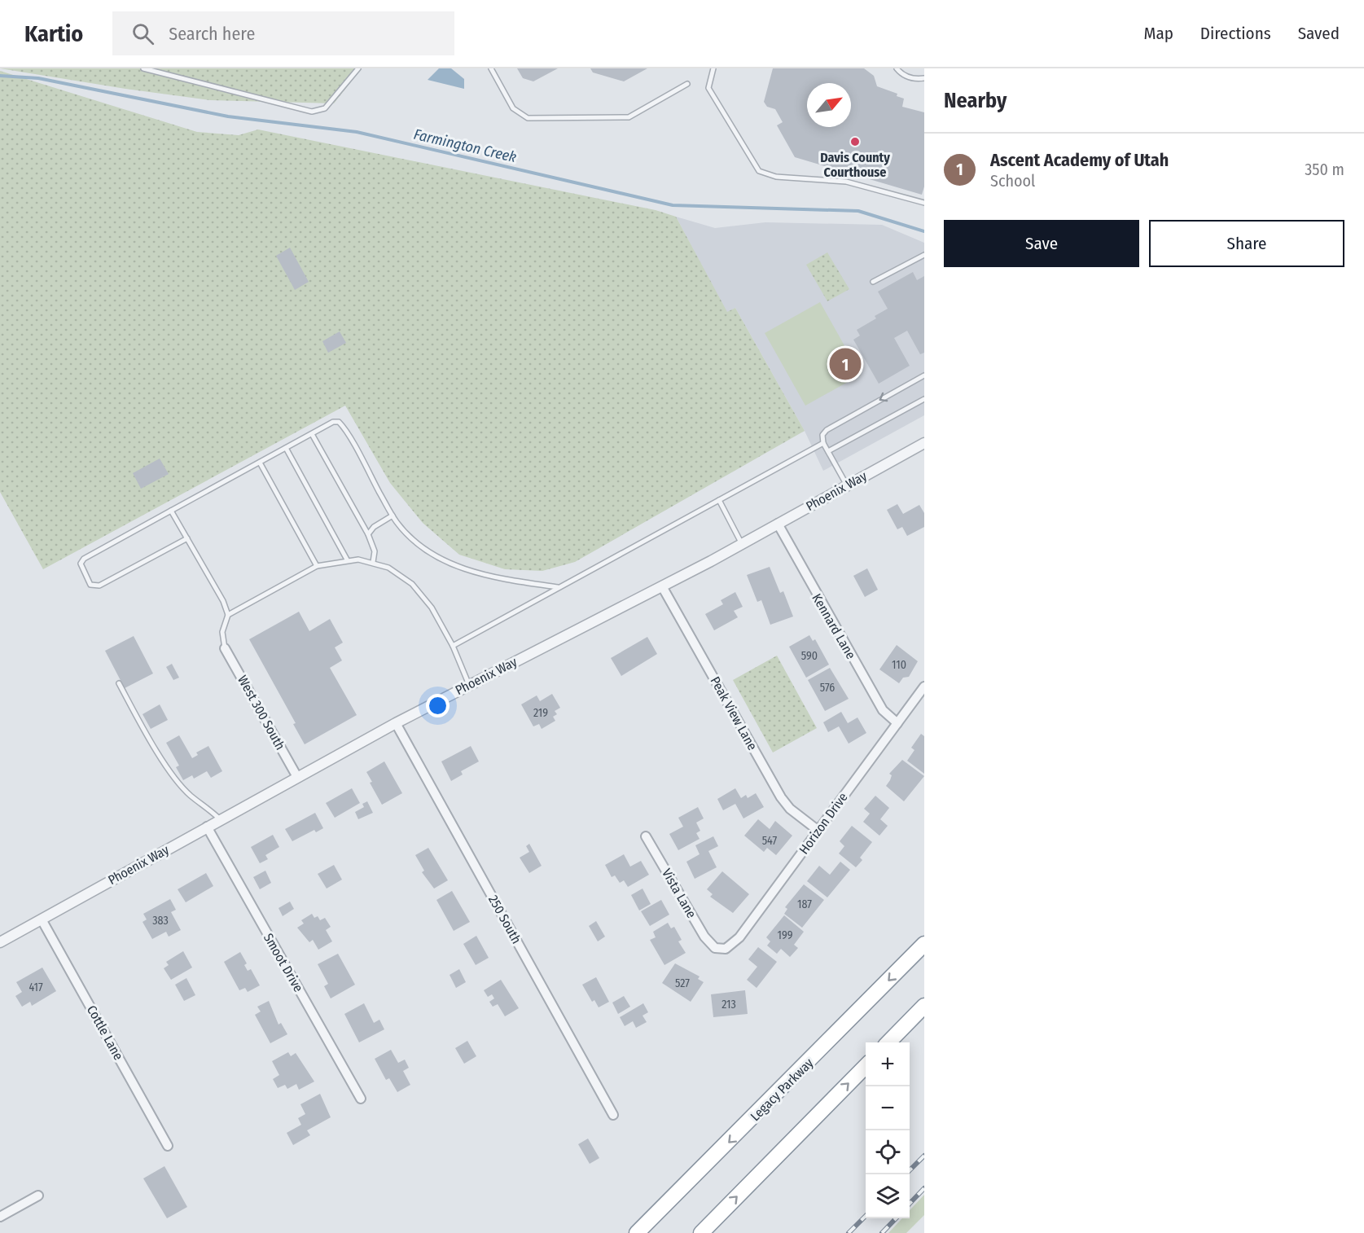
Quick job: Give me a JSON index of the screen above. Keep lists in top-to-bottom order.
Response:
{
  "streets": {
    "highway": ["Legacy Parkway"],
    "street": [
      "Phoenix Way",
      "Kennard Lane",
      "West 300 South",
      "Peak View Lane",
      "Horizon Drive",
      "Vista Lane",
      "250 South",
      "Smoot Drive",
      "Cottle Lane"
    ]
  },
  "crossings": [
    ["Phoenix Way", "Kennard Lane"],
    ["Phoenix Way", "West 300 South"],
    ["Phoenix Way", "Peak View Lane"],
    ["Phoenix Way", "250 South"],
    ["Phoenix Way", "Smoot Drive"],
    ["Phoenix Way", "Cottle Lane"],
    ["Kennard Lane", "Horizon Drive"],
    ["Peak View Lane", "Horizon Drive"],
    ["Horizon Drive", "Vista Lane"]
  ],
  "water": ["Farmington Creek"],
  "places": ["Davis County Courthouse"],
  "house_numbers": [
    "590",
    "110",
    "576",
    "219",
    "547",
    "187",
    "383",
    "199",
    "527",
    "417",
    "213"
  ],
  "north": "top right",
  "page": {
    "header": "Kartio",
    "search": "Search here",
    "nav": ["Map", "Directions", "Saved"],
    "heading": "Nearby",
    "list": [
      {
        "mark": "1",
        "name": "Ascent Academy of Utah",
        "note": "School",
        "value": "350 m"
      }
    ],
    "buttons": ["Save", "Share"],
    "pins": "1",
    "map_buttons": ["+", "−"]
  }
}
